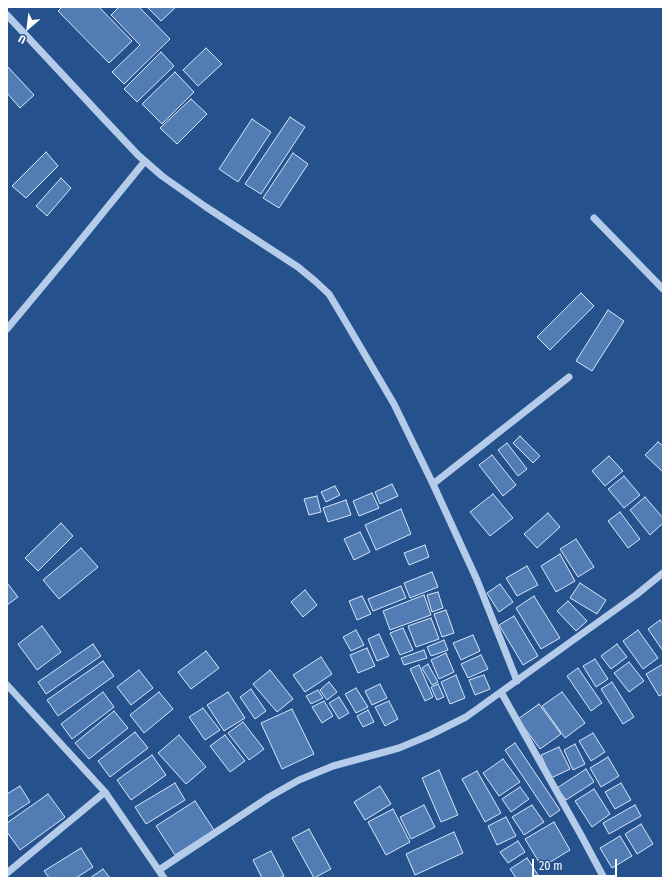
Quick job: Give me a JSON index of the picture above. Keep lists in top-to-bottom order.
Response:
{
  "scale_bar": "20 m",
  "north": "bottom left"
}
